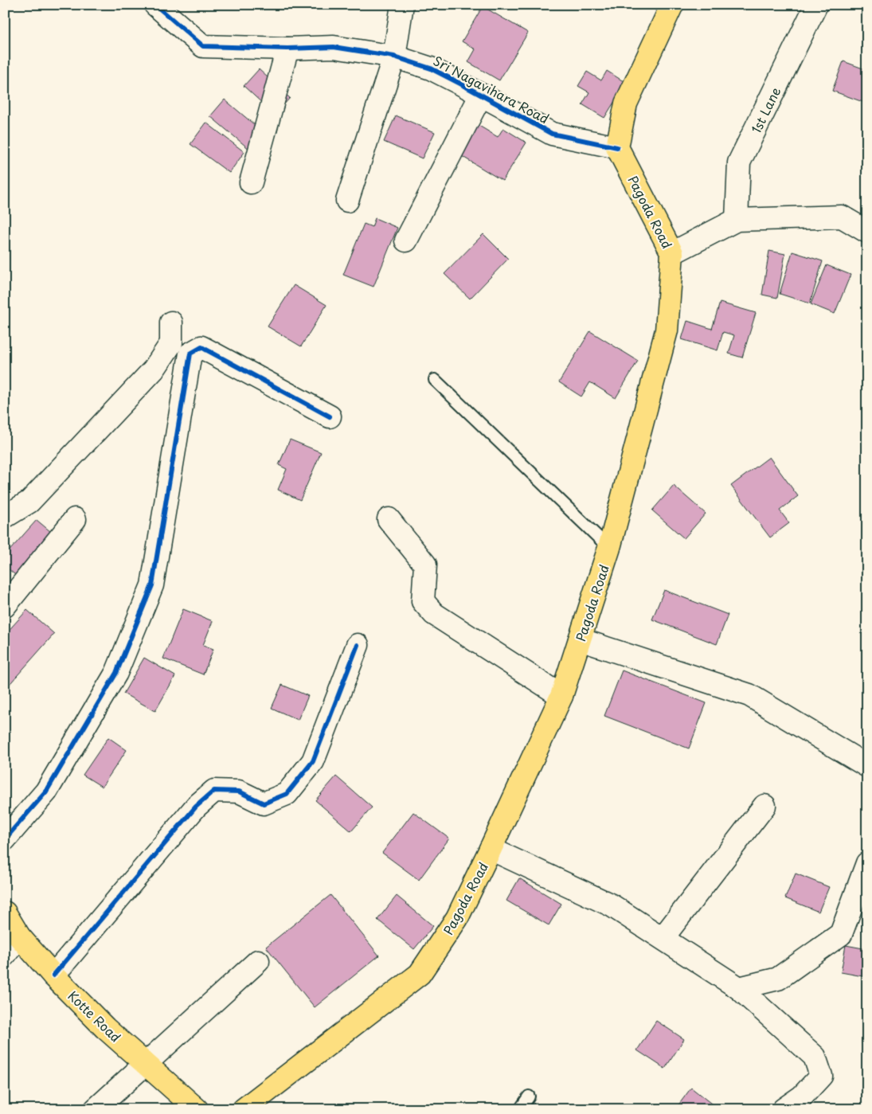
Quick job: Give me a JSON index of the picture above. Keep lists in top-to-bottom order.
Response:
{
  "streets": {
    "main road": ["Pagoda Road", "Kotte Road"],
    "street": ["Sri Nagavihara Road", "1st Lane"]
  },
  "crossings": [
    ["Sri Nagavihara Road", "Pagoda Road"]
  ]
}
